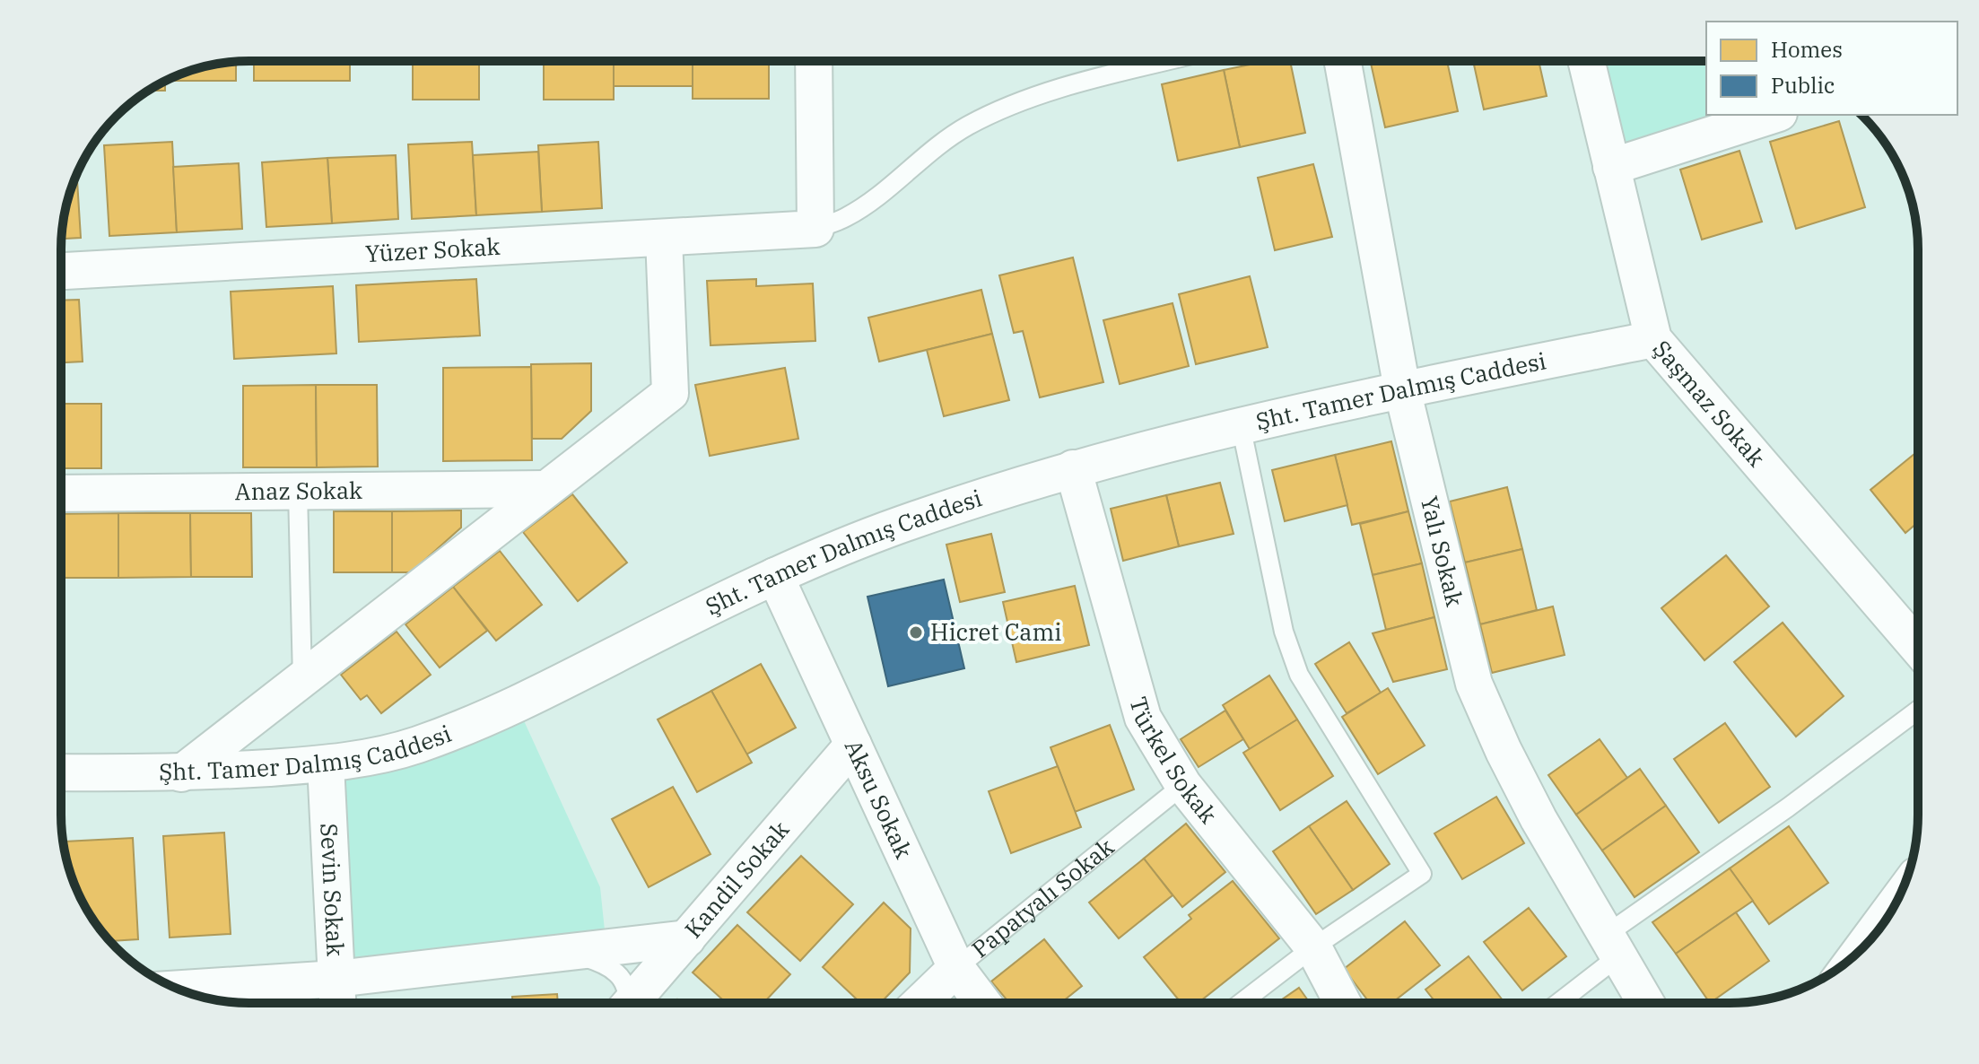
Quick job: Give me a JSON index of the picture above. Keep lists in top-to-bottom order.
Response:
{
  "streets": {
    "street": [
      "Yüzer Sokak",
      "Şht. Tamer Dalmış Caddesi",
      "Şaşmaz Sokak",
      "Anaz Sokak",
      "Yalı Sokak",
      "Türkel Sokak",
      "Aksu Sokak",
      "Kandil Sokak",
      "Sevin Sokak",
      "Papatyalı Sokak"
    ]
  },
  "crossings": [
    ["Şht. Tamer Dalmış Caddesi", "Şaşmaz Sokak"],
    ["Şht. Tamer Dalmış Caddesi", "Yalı Sokak"],
    ["Şht. Tamer Dalmış Caddesi", "Türkel Sokak"],
    ["Şht. Tamer Dalmış Caddesi", "Aksu Sokak"],
    ["Şht. Tamer Dalmış Caddesi", "Sevin Sokak"],
    ["Türkel Sokak", "Papatyalı Sokak"],
    ["Aksu Sokak", "Kandil Sokak"],
    ["Aksu Sokak", "Papatyalı Sokak"]
  ],
  "places": ["Hicret Cami"],
  "legend": ["Homes", "Public"]
}
